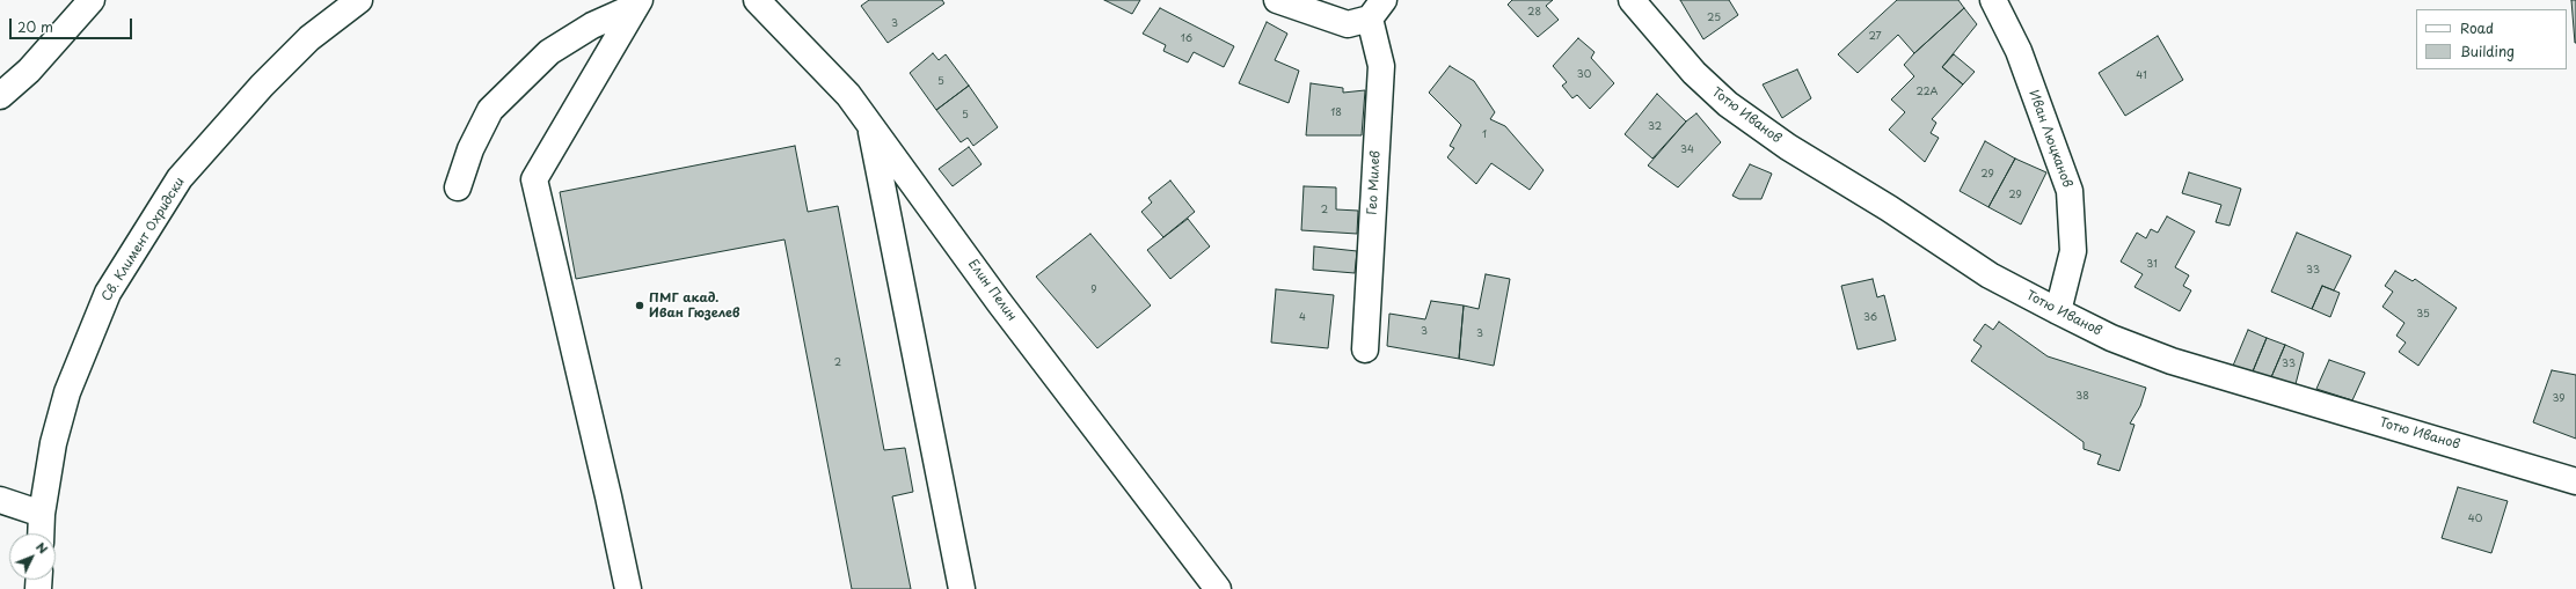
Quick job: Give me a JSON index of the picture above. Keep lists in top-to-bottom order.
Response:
{
  "streets": {
    "street": [
      "Тотю Иванов",
      "Иван Люцканов",
      "Гео Милев",
      "Св. Климент Охридски",
      "Елин Пелин"
    ]
  },
  "crossings": [
    ["Тотю Иванов", "Иван Люцканов"]
  ],
  "places": ["ПМГ акад. Иван Гюзелев"],
  "house_numbers": [
    "28",
    "25",
    "3",
    "27",
    "16",
    "30",
    "41",
    "5",
    "22А",
    "18",
    "5",
    "32",
    "1",
    "34",
    "29",
    "29",
    "2",
    "31",
    "33",
    "9",
    "35",
    "4",
    "36",
    "3",
    "3",
    "2",
    "33",
    "38",
    "39",
    "40"
  ],
  "legend": ["Road", "Building"],
  "scale_bar": "20 m",
  "north": "top right"
}
